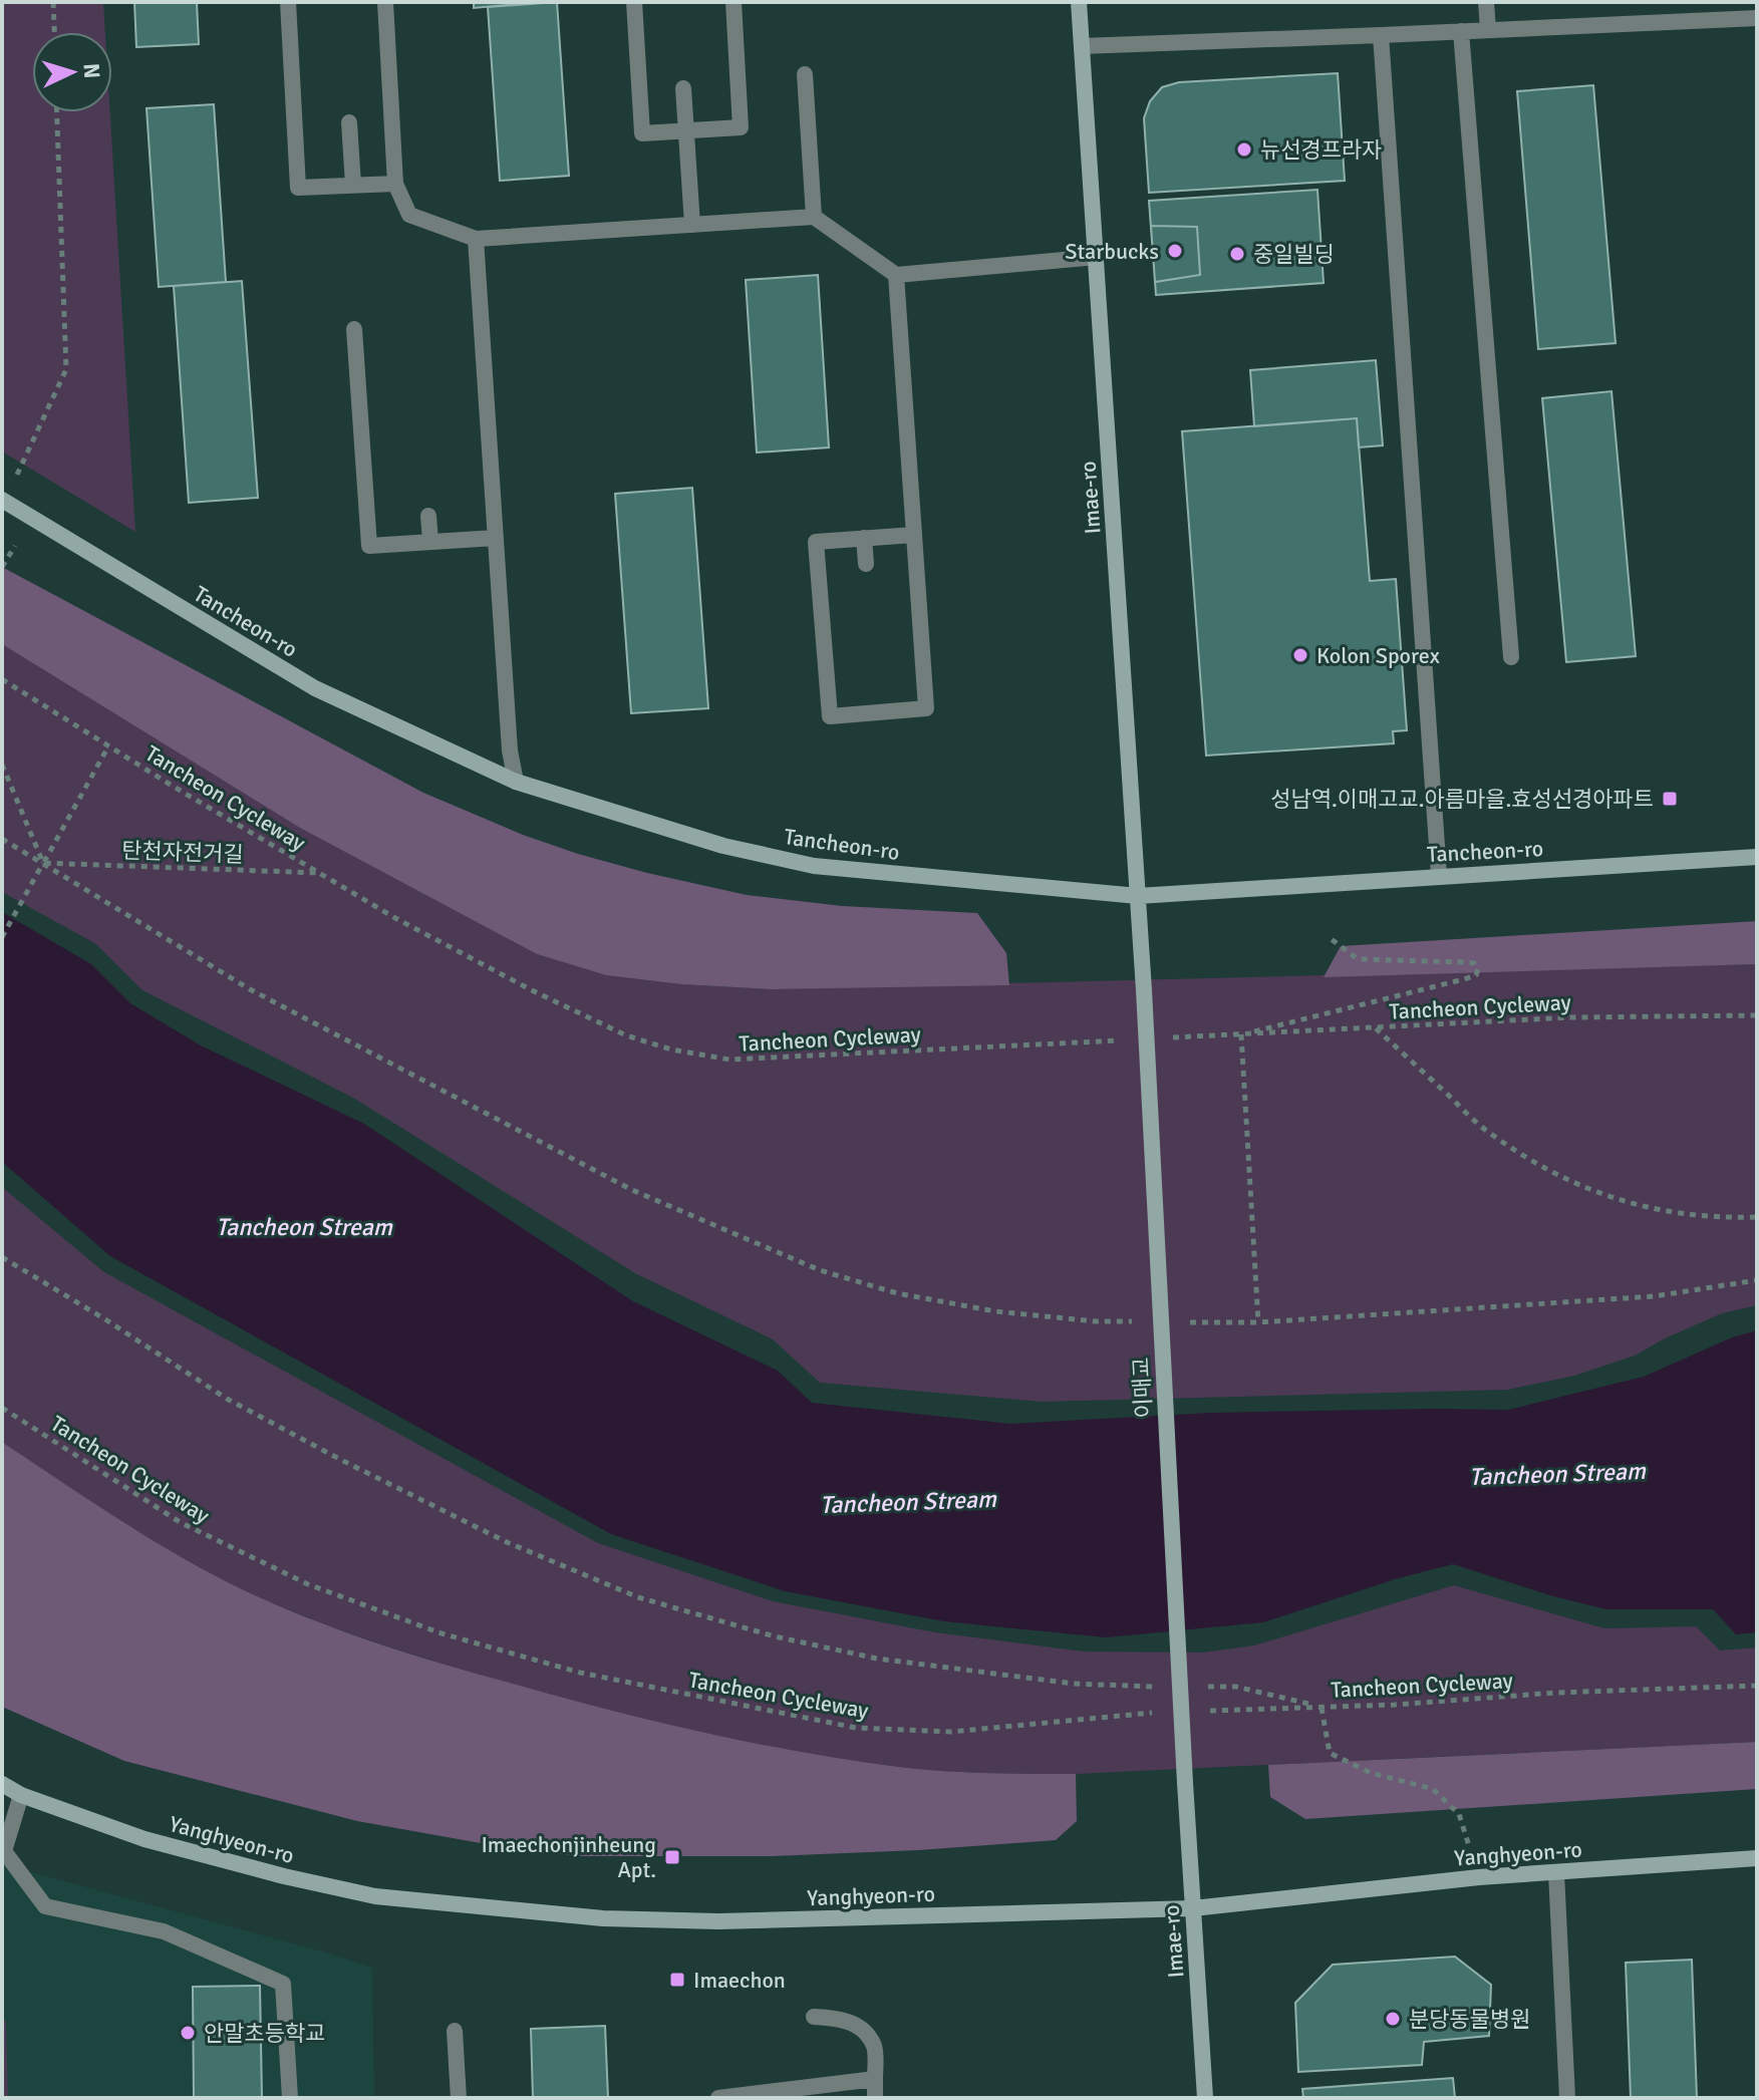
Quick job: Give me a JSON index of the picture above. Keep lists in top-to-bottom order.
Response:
{
  "streets": {
    "main road": [
      "Imae-ro",
      "Tancheon-ro",
      "이매교",
      "Yanghyeon-ro"
    ],
    "path": ["Tancheon Cycleway", "탄천자전거길"]
  },
  "crossings": [
    ["Imae-ro", "Tancheon-ro"],
    ["Imae-ro", "이매교"],
    ["Imae-ro", "Yanghyeon-ro"],
    ["Tancheon Cycleway", "탄천자전거길"]
  ],
  "water": ["Tancheon Stream"],
  "places": {
    "other": [
      "뉴선경프라자",
      "Starbucks",
      "중일빌딩",
      "Kolon Sporex",
      "분당동물병원",
      "안말초등학교"
    ],
    "transit": ["성남역.이매고교.아름마을.효성선경아파트", "Imaechonjinheung Apt.", "Imaechon"]
  },
  "north": "right"
}
